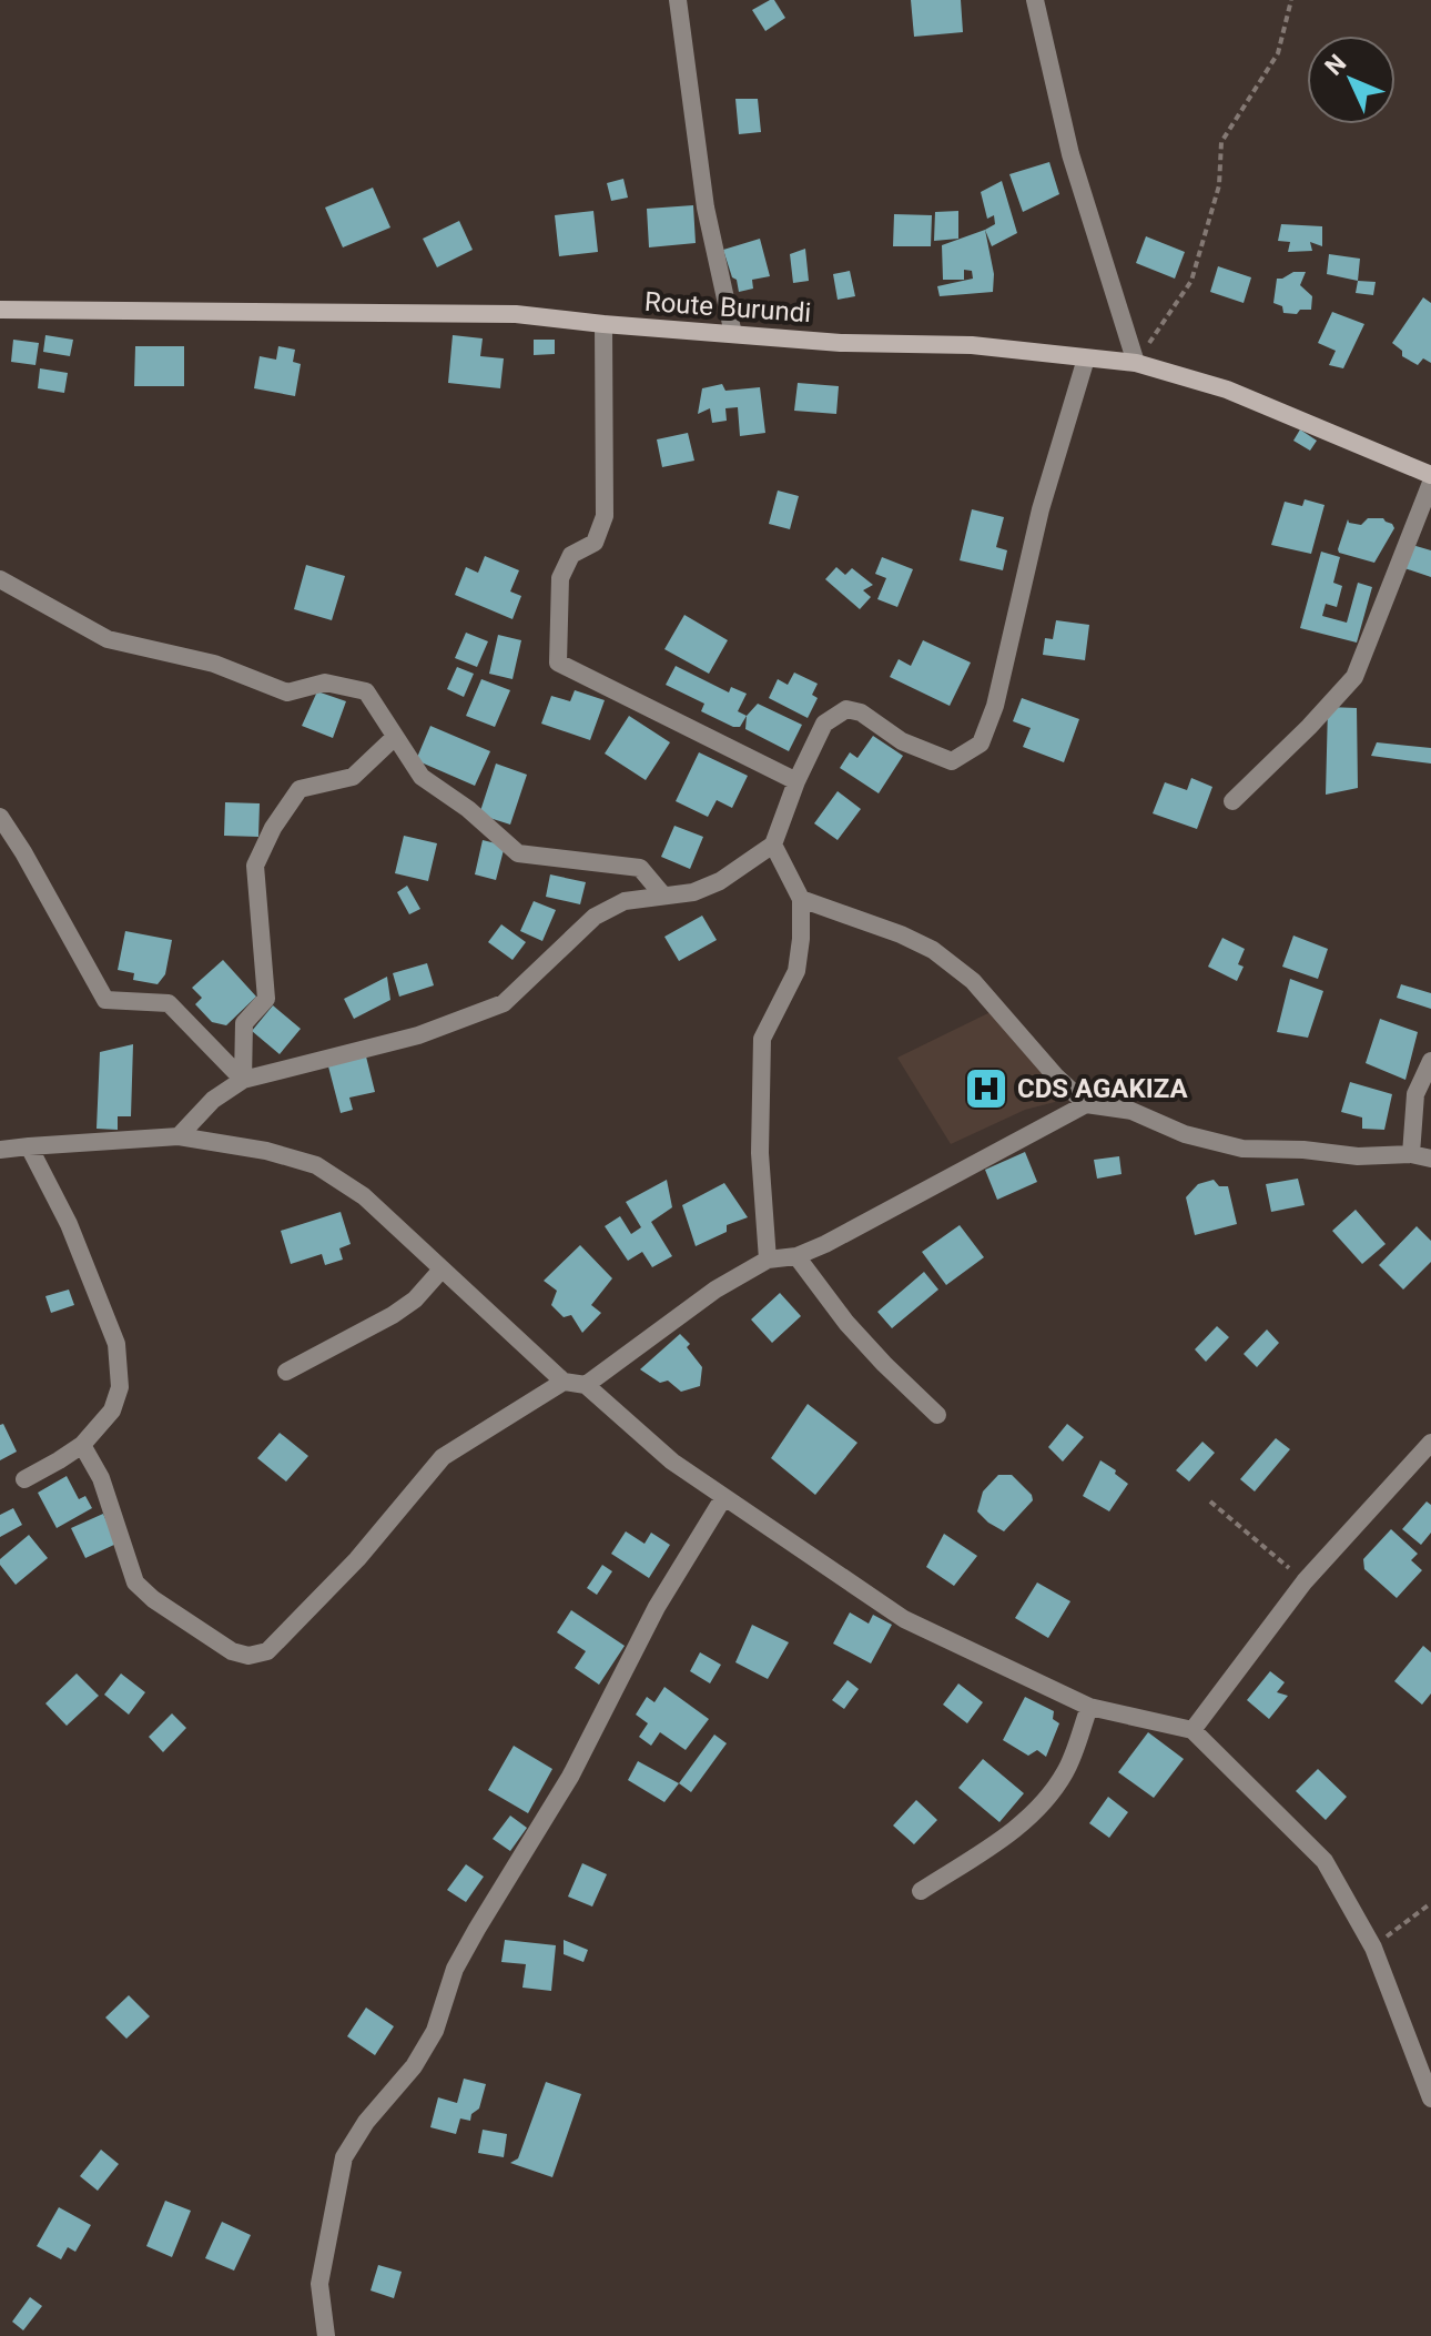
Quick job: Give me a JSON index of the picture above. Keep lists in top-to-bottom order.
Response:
{
  "streets": {
    "main road": ["Route Burundi"]
  },
  "places": {
    "hospital": ["CDS AGAKIZA"]
  },
  "north": "top left"
}
